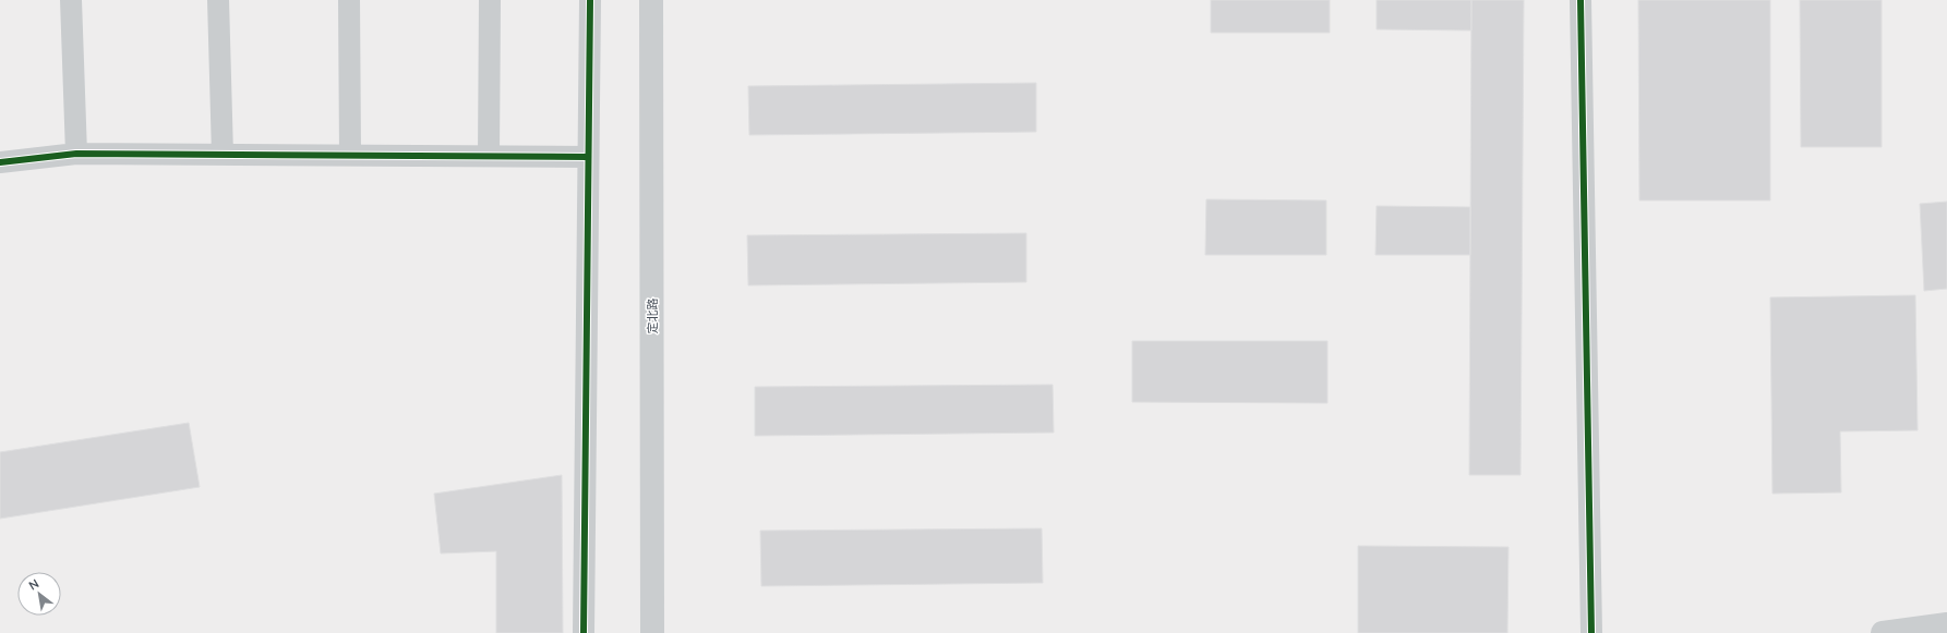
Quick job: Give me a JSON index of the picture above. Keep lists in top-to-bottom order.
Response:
{
  "streets": {
    "street": ["定北路"]
  },
  "north": "top left"
}
